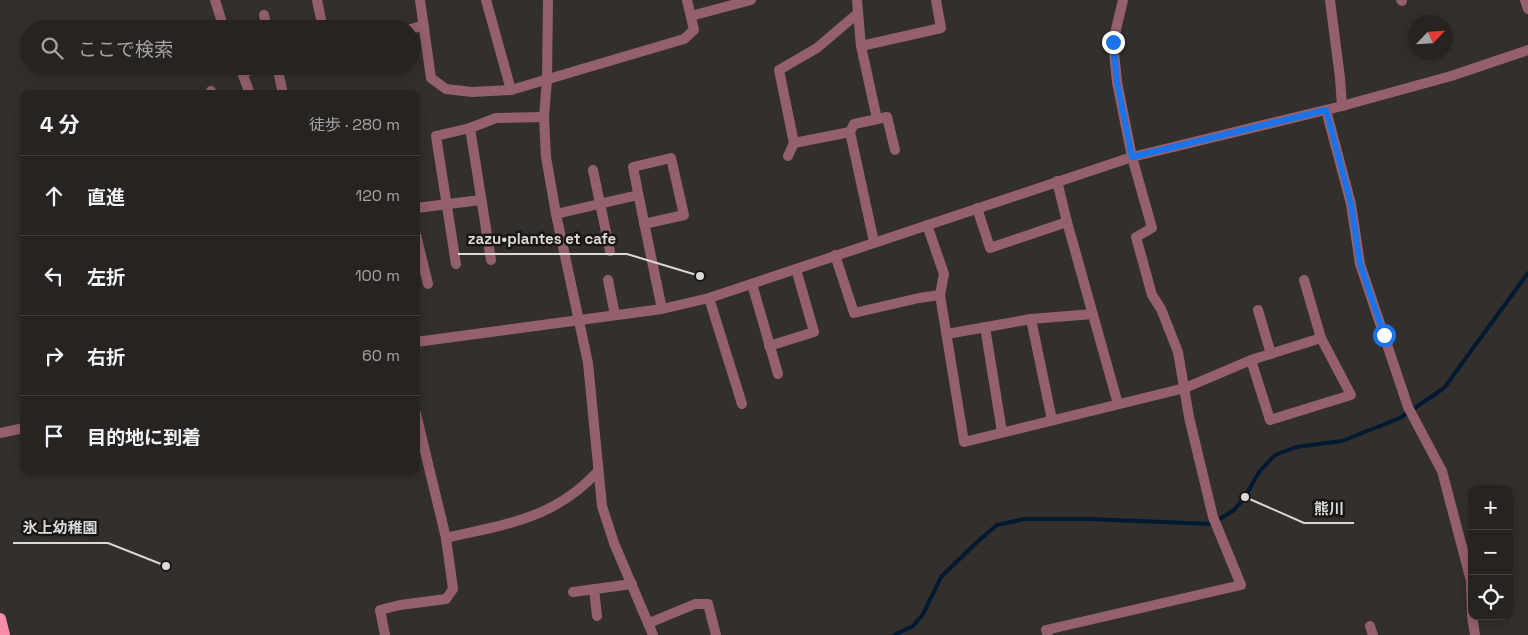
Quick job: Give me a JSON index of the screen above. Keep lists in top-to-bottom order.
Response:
{
  "places": ["zazu•plantes et cafe", "熊川", "氷上幼稚園"],
  "north": "top right",
  "page": {
    "search": "ここで検索",
    "heading": ["4 分", "徒歩 · 280 m"],
    "list": [
      ["直進", "120 m"],
      ["左折", "100 m"],
      ["右折", "60 m"],
      "目的地に到着"
    ],
    "map_buttons": ["+", "−"]
  }
}
